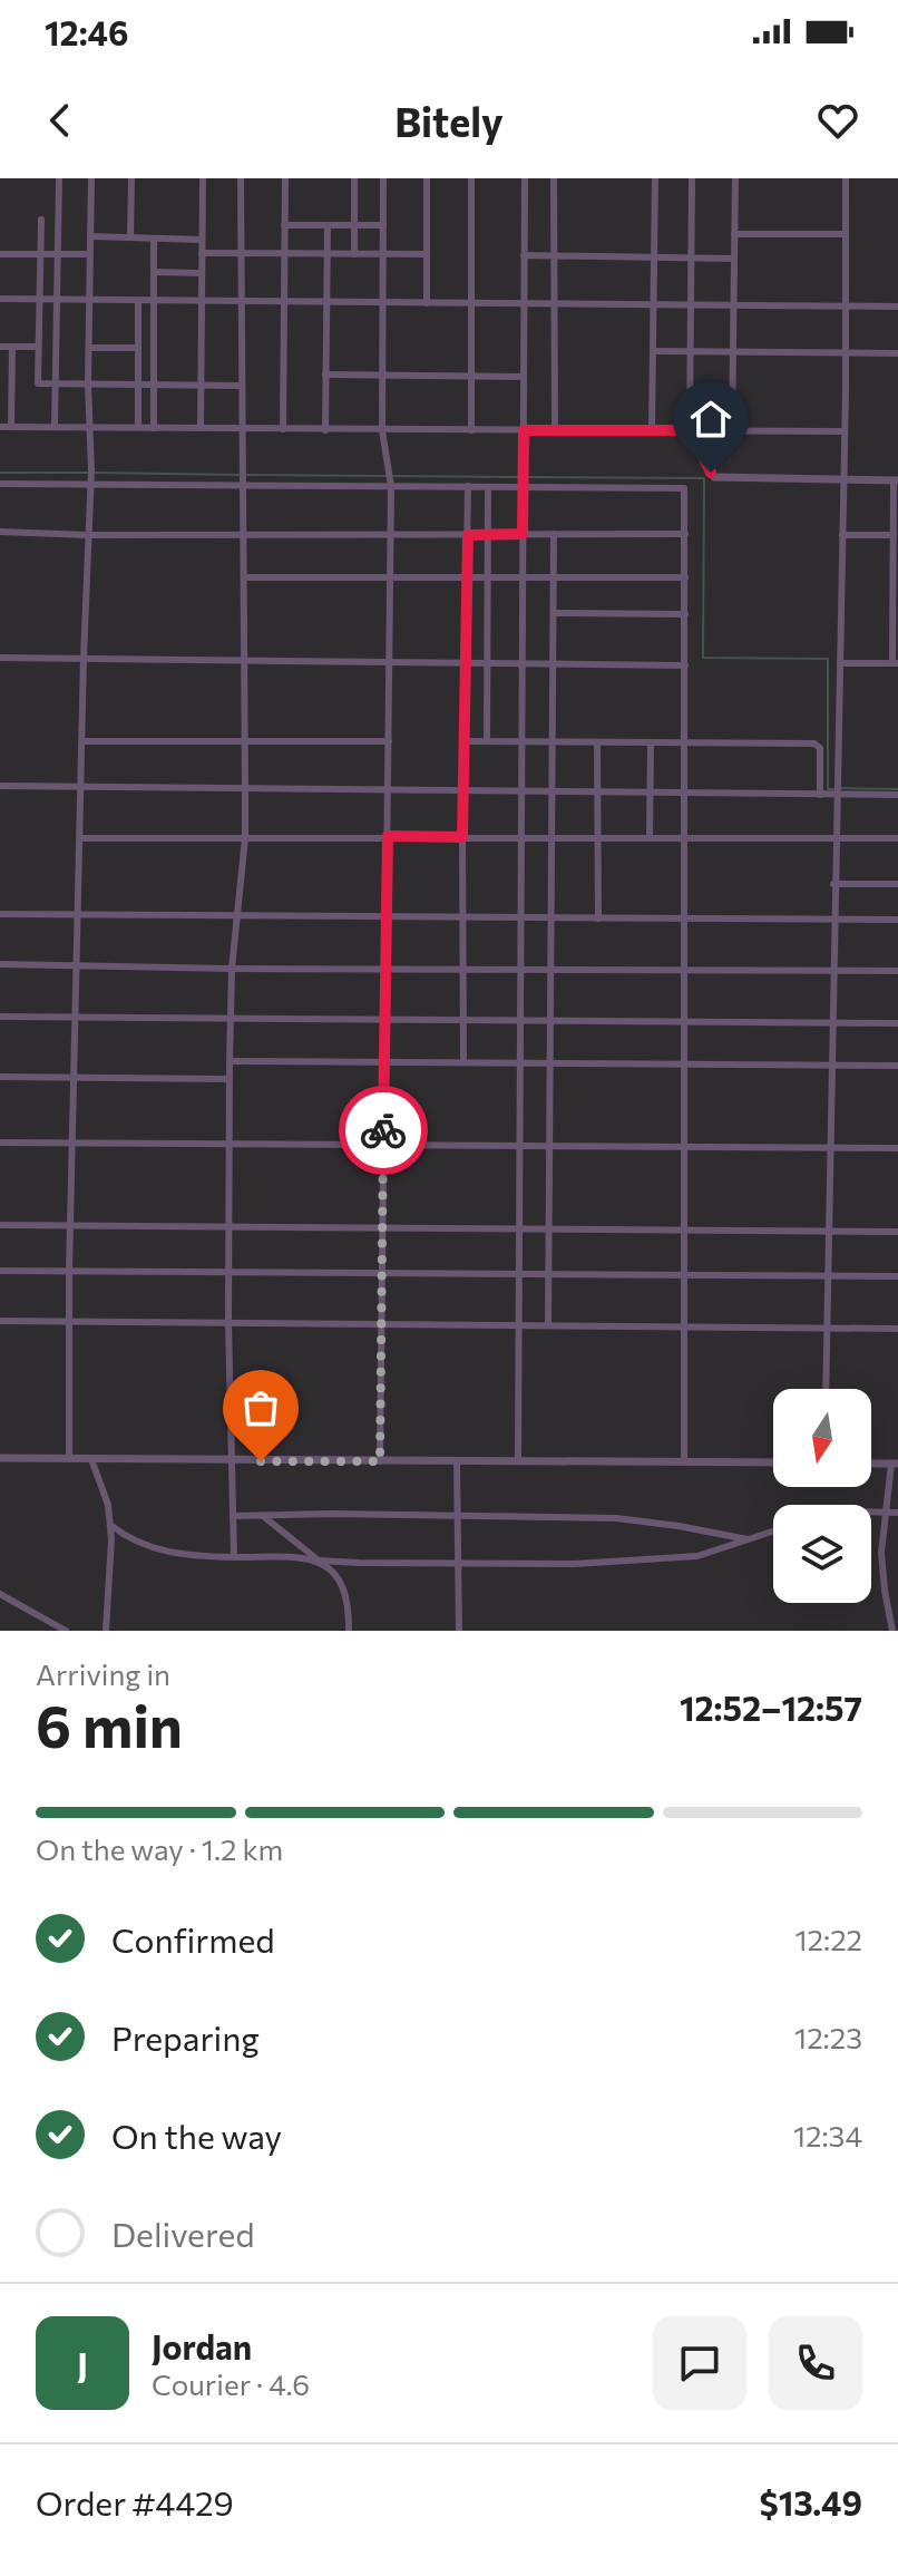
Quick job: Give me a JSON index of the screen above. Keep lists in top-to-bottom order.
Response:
{
  "north": "bottom",
  "page": {
    "status": "12:46",
    "header": "Bitely",
    "heading": ["6 min", "Arriving in", "12:52–12:57"],
    "panel": [
      "Jordan",
      "Courier · 4.6",
      "Order #4429",
      "$13.49"
    ],
    "bar": "On the way · 1.2 km",
    "list": [
      ["Confirmed", "12:22"],
      ["Preparing", "12:23"],
      ["On the way", "12:34"],
      "Delivered"
    ],
    "round": "J"
  }
}
